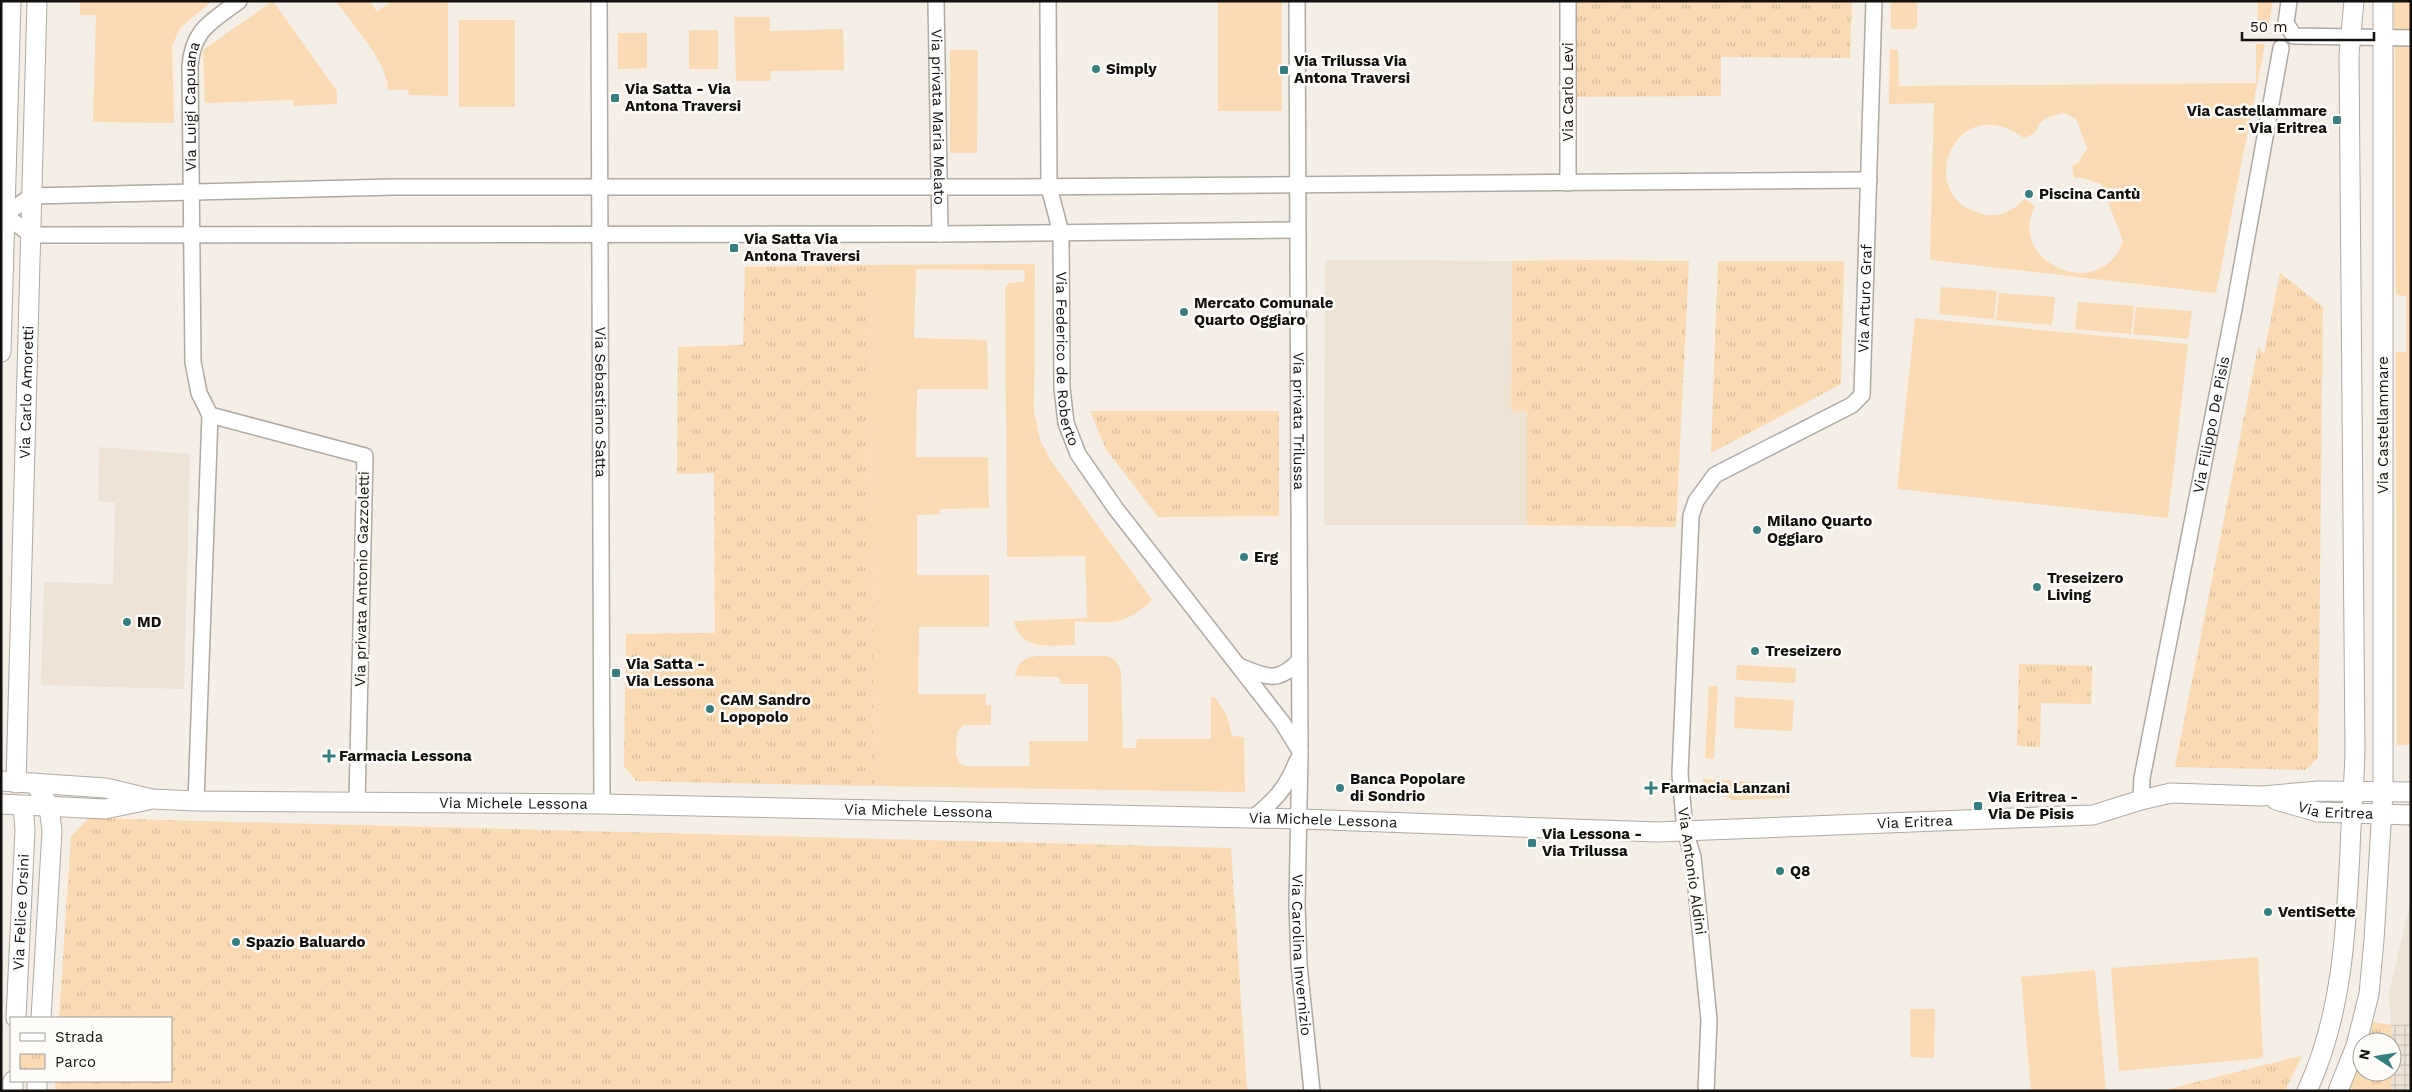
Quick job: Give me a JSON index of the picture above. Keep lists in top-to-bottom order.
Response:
{
  "streets": {
    "street": [
      "Via Carlo Levi",
      "Via Luigi Capuana",
      "Via privata Maria Melato",
      "Via Arturo Graf",
      "Via Federico de Roberto",
      "Via Carlo Amoretti",
      "Via Sebastiano Satta",
      "Via privata Trilussa",
      "Via Filippo De Pisis",
      "Via Castellammare",
      "Via privata Antonio Gazzoletti",
      "Via Michele Lessona",
      "Via Eritrea",
      "Via Antonio Aldini",
      "Via Felice Orsini",
      "Via Carolina Invernizio"
    ]
  },
  "crossings": [
    ["Via Arturo Graf", "Via Antonio Aldini"],
    ["Via Federico de Roberto", "Via privata Trilussa"],
    ["Via Carlo Amoretti", "Via Michele Lessona"],
    ["Via Sebastiano Satta", "Via Michele Lessona"],
    ["Via Filippo De Pisis", "Via Eritrea"],
    ["Via Castellammare", "Via Eritrea"],
    ["Via privata Antonio Gazzoletti", "Via Michele Lessona"],
    ["Via Michele Lessona", "Via Eritrea"],
    ["Via Michele Lessona", "Via Antonio Aldini"],
    ["Via Michele Lessona", "Via Felice Orsini"],
    ["Via Michele Lessona", "Via Carolina Invernizio"],
    ["Via Eritrea", "Via Antonio Aldini"]
  ],
  "places": {
    "other": [
      "Simply",
      "Piscina Cantù",
      "Mercato Comunale Quarto Oggiaro",
      "Milano Quarto Oggiaro",
      "Erg",
      "Treseizero Living",
      "MD",
      "Treseizero",
      "CAM Sandro Lopopolo",
      "Banca Popolare di Sondrio",
      "Q8",
      "VentiSette",
      "Spazio Baluardo"
    ],
    "transit": [
      "Via Trilussa Via Antona Traversi",
      "Via Satta - Via Antona Traversi",
      "Via Castellammare - Via Eritrea",
      "Via Satta Via Antona Traversi",
      "Via Satta - Via Lessona",
      "Via Eritrea - Via De Pisis",
      "Via Lessona - Via Trilussa"
    ],
    "health": ["Farmacia Lessona", "Farmacia Lanzani"]
  },
  "legend": ["Strada", "Parco"],
  "scale_bar": "50 m",
  "north": "left"
}
